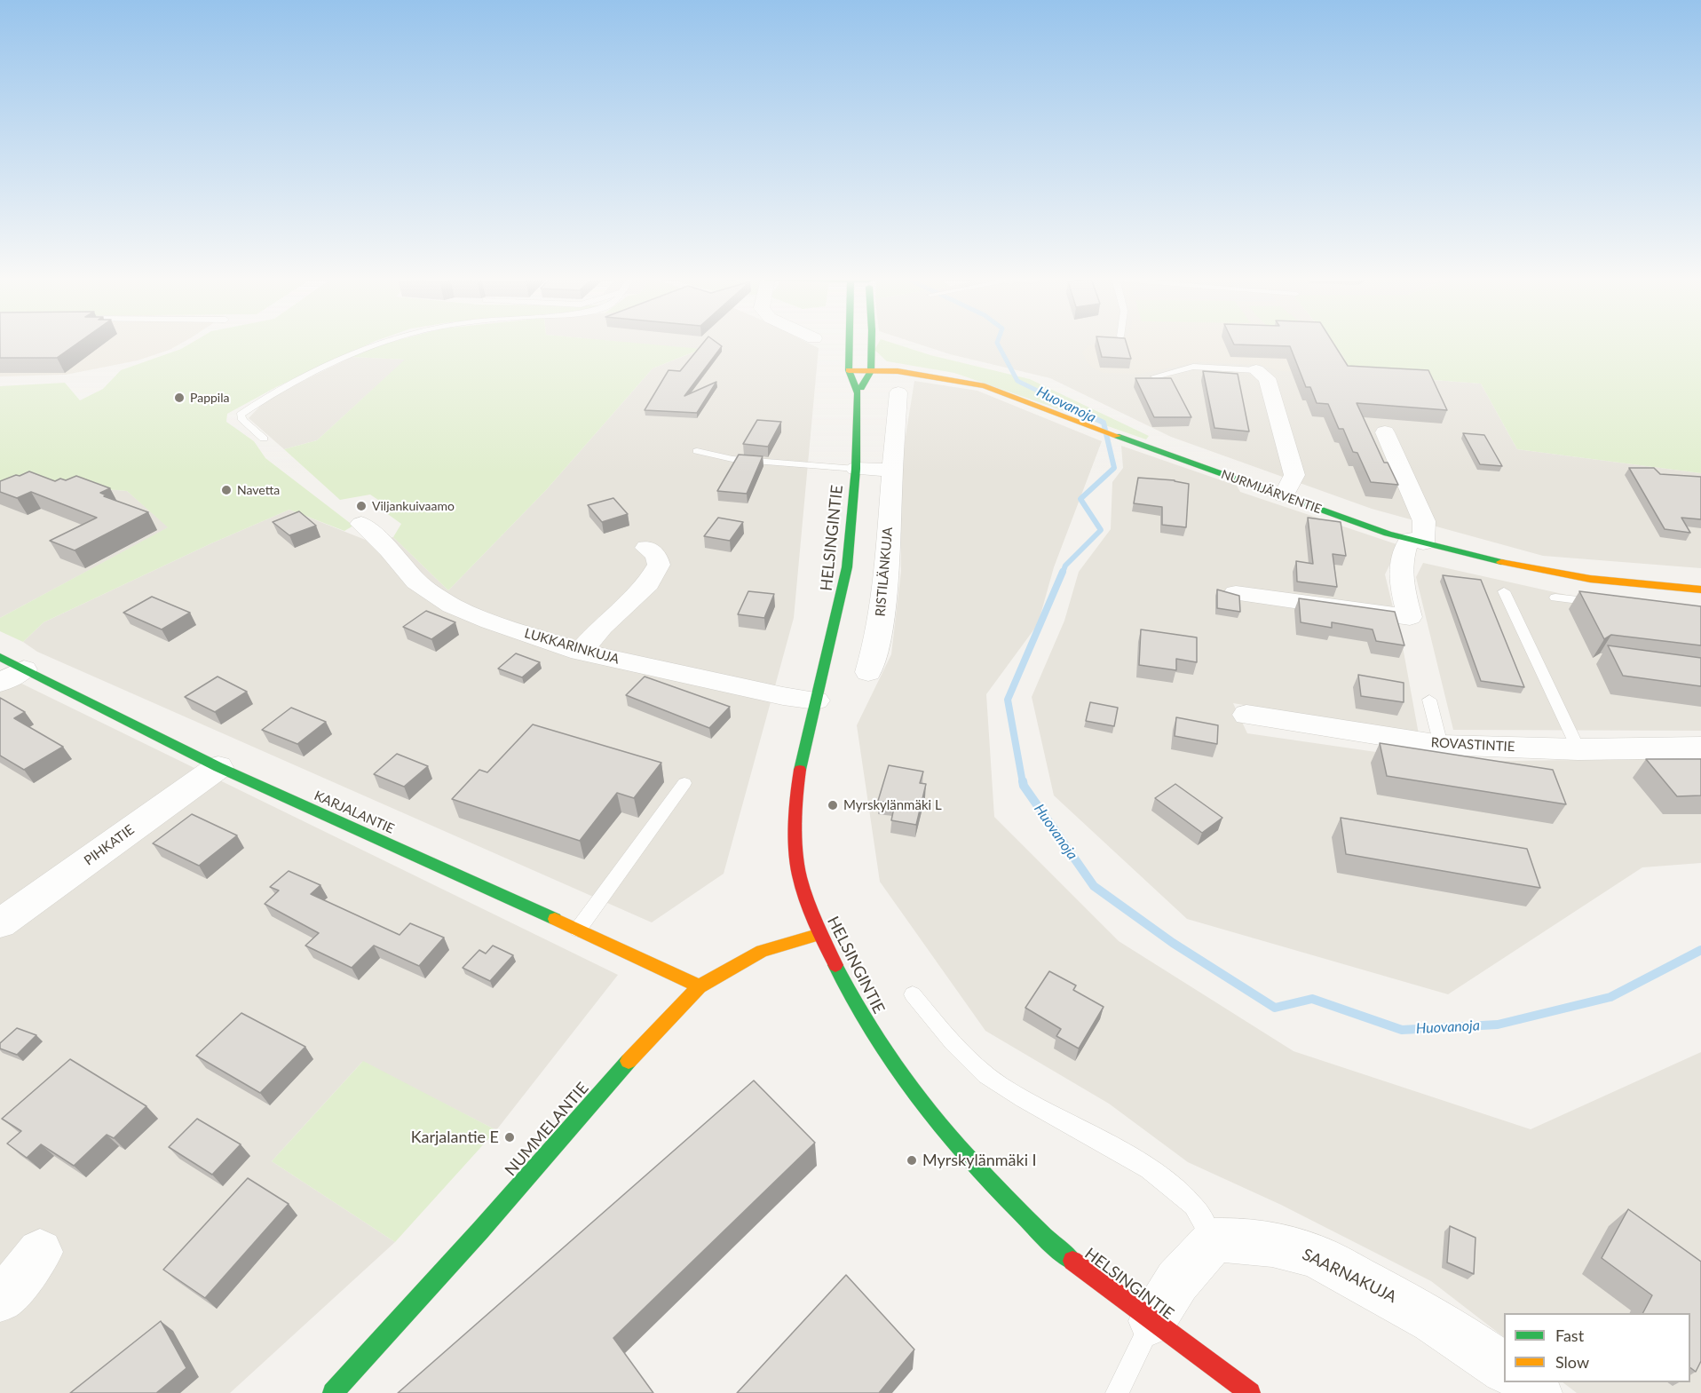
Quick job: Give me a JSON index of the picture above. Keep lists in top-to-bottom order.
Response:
{
  "streets": {
    "street": [
      "NURMIJÄRVENTIE",
      "HELSINGINTIE",
      "RISTILÄNKUJA",
      "LUKKARINKUJA",
      "ROVASTINTIE",
      "KARJALANTIE",
      "PIHKATIE",
      "NUMMELANTIE",
      "SAARNAKUJA"
    ]
  },
  "crossings": [
    ["NURMIJÄRVENTIE", "HELSINGINTIE"],
    ["HELSINGINTIE", "LUKKARINKUJA"],
    ["HELSINGINTIE", "NUMMELANTIE"],
    ["KARJALANTIE", "PIHKATIE"],
    ["KARJALANTIE", "NUMMELANTIE"]
  ],
  "water": ["Huovanoja"],
  "places": [
    "Pappila",
    "Navetta",
    "Viljankuivaamo",
    "Myrskylänmäki L",
    "Karjalantie E",
    "Myrskylänmäki I"
  ],
  "legend": ["Fast", "Slow"]
}
